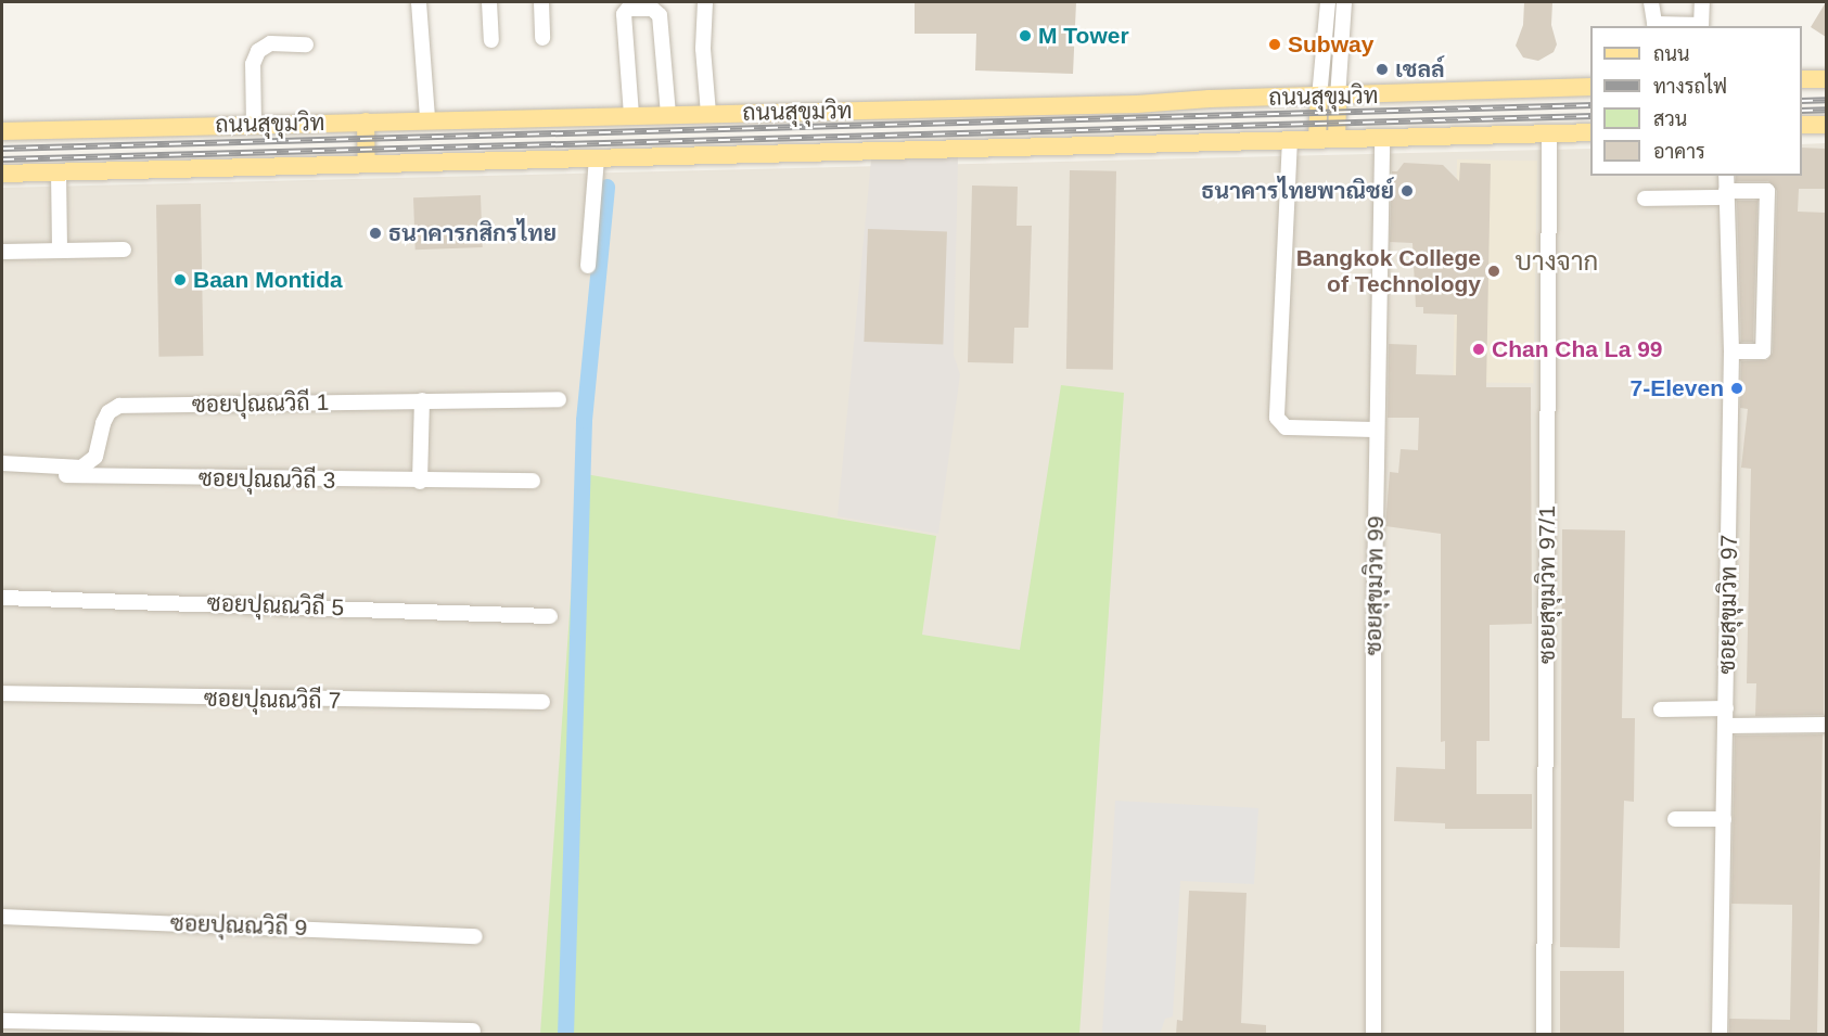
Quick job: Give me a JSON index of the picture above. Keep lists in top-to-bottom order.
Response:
{
  "streets": {
    "main road": ["ถนนสุขุมวิท"],
    "street": [
      "ซอยปุณณวิถี 1",
      "ซอยปุณณวิถี 3",
      "ซอยสุขุมวิท 97/1",
      "ซอยสุขุมวิท 99",
      "ซอยสุขุมวิท 97",
      "ซอยปุณณวิถี 5",
      "ซอยปุณณวิถี 7",
      "ซอยปุณณวิถี 9"
    ]
  },
  "crossings": [
    ["ถนนสุขุมวิท", "ซอยสุขุมวิท 97/1"],
    ["ถนนสุขุมวิท", "ซอยสุขุมวิท 99"]
  ],
  "districts": ["บางจาก"],
  "places": [
    "M Tower",
    "Subway",
    "เชลล์",
    "ธนาคารไทยพาณิชย์",
    "ธนาคารกสิกรไทย",
    "Bangkok College of Technology",
    "Baan Montida",
    "Chan Cha La 99",
    "7-Eleven"
  ],
  "legend": [
    "ถนน",
    "ทางรถไฟ",
    "สวน",
    "อาคาร"
  ]
}
